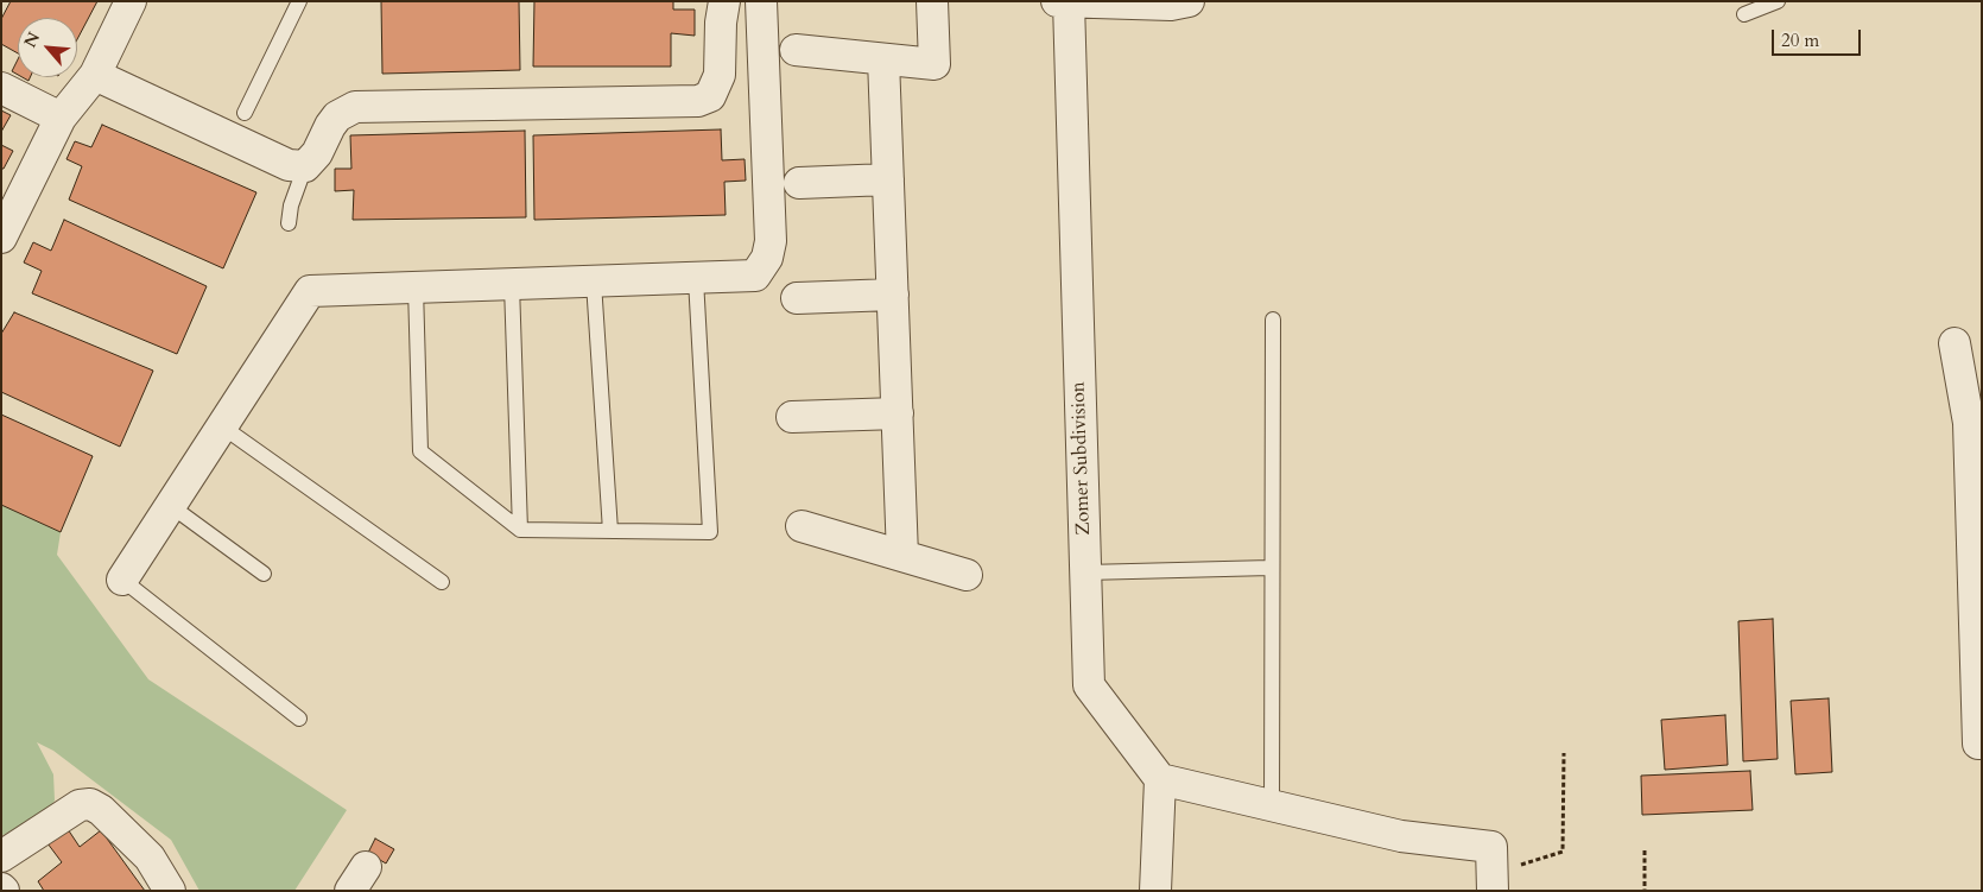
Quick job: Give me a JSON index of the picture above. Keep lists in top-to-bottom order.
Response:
{
  "streets": {
    "street": ["Zomer Subdivision"]
  },
  "scale_bar": "20 m",
  "north": "top left"
}
